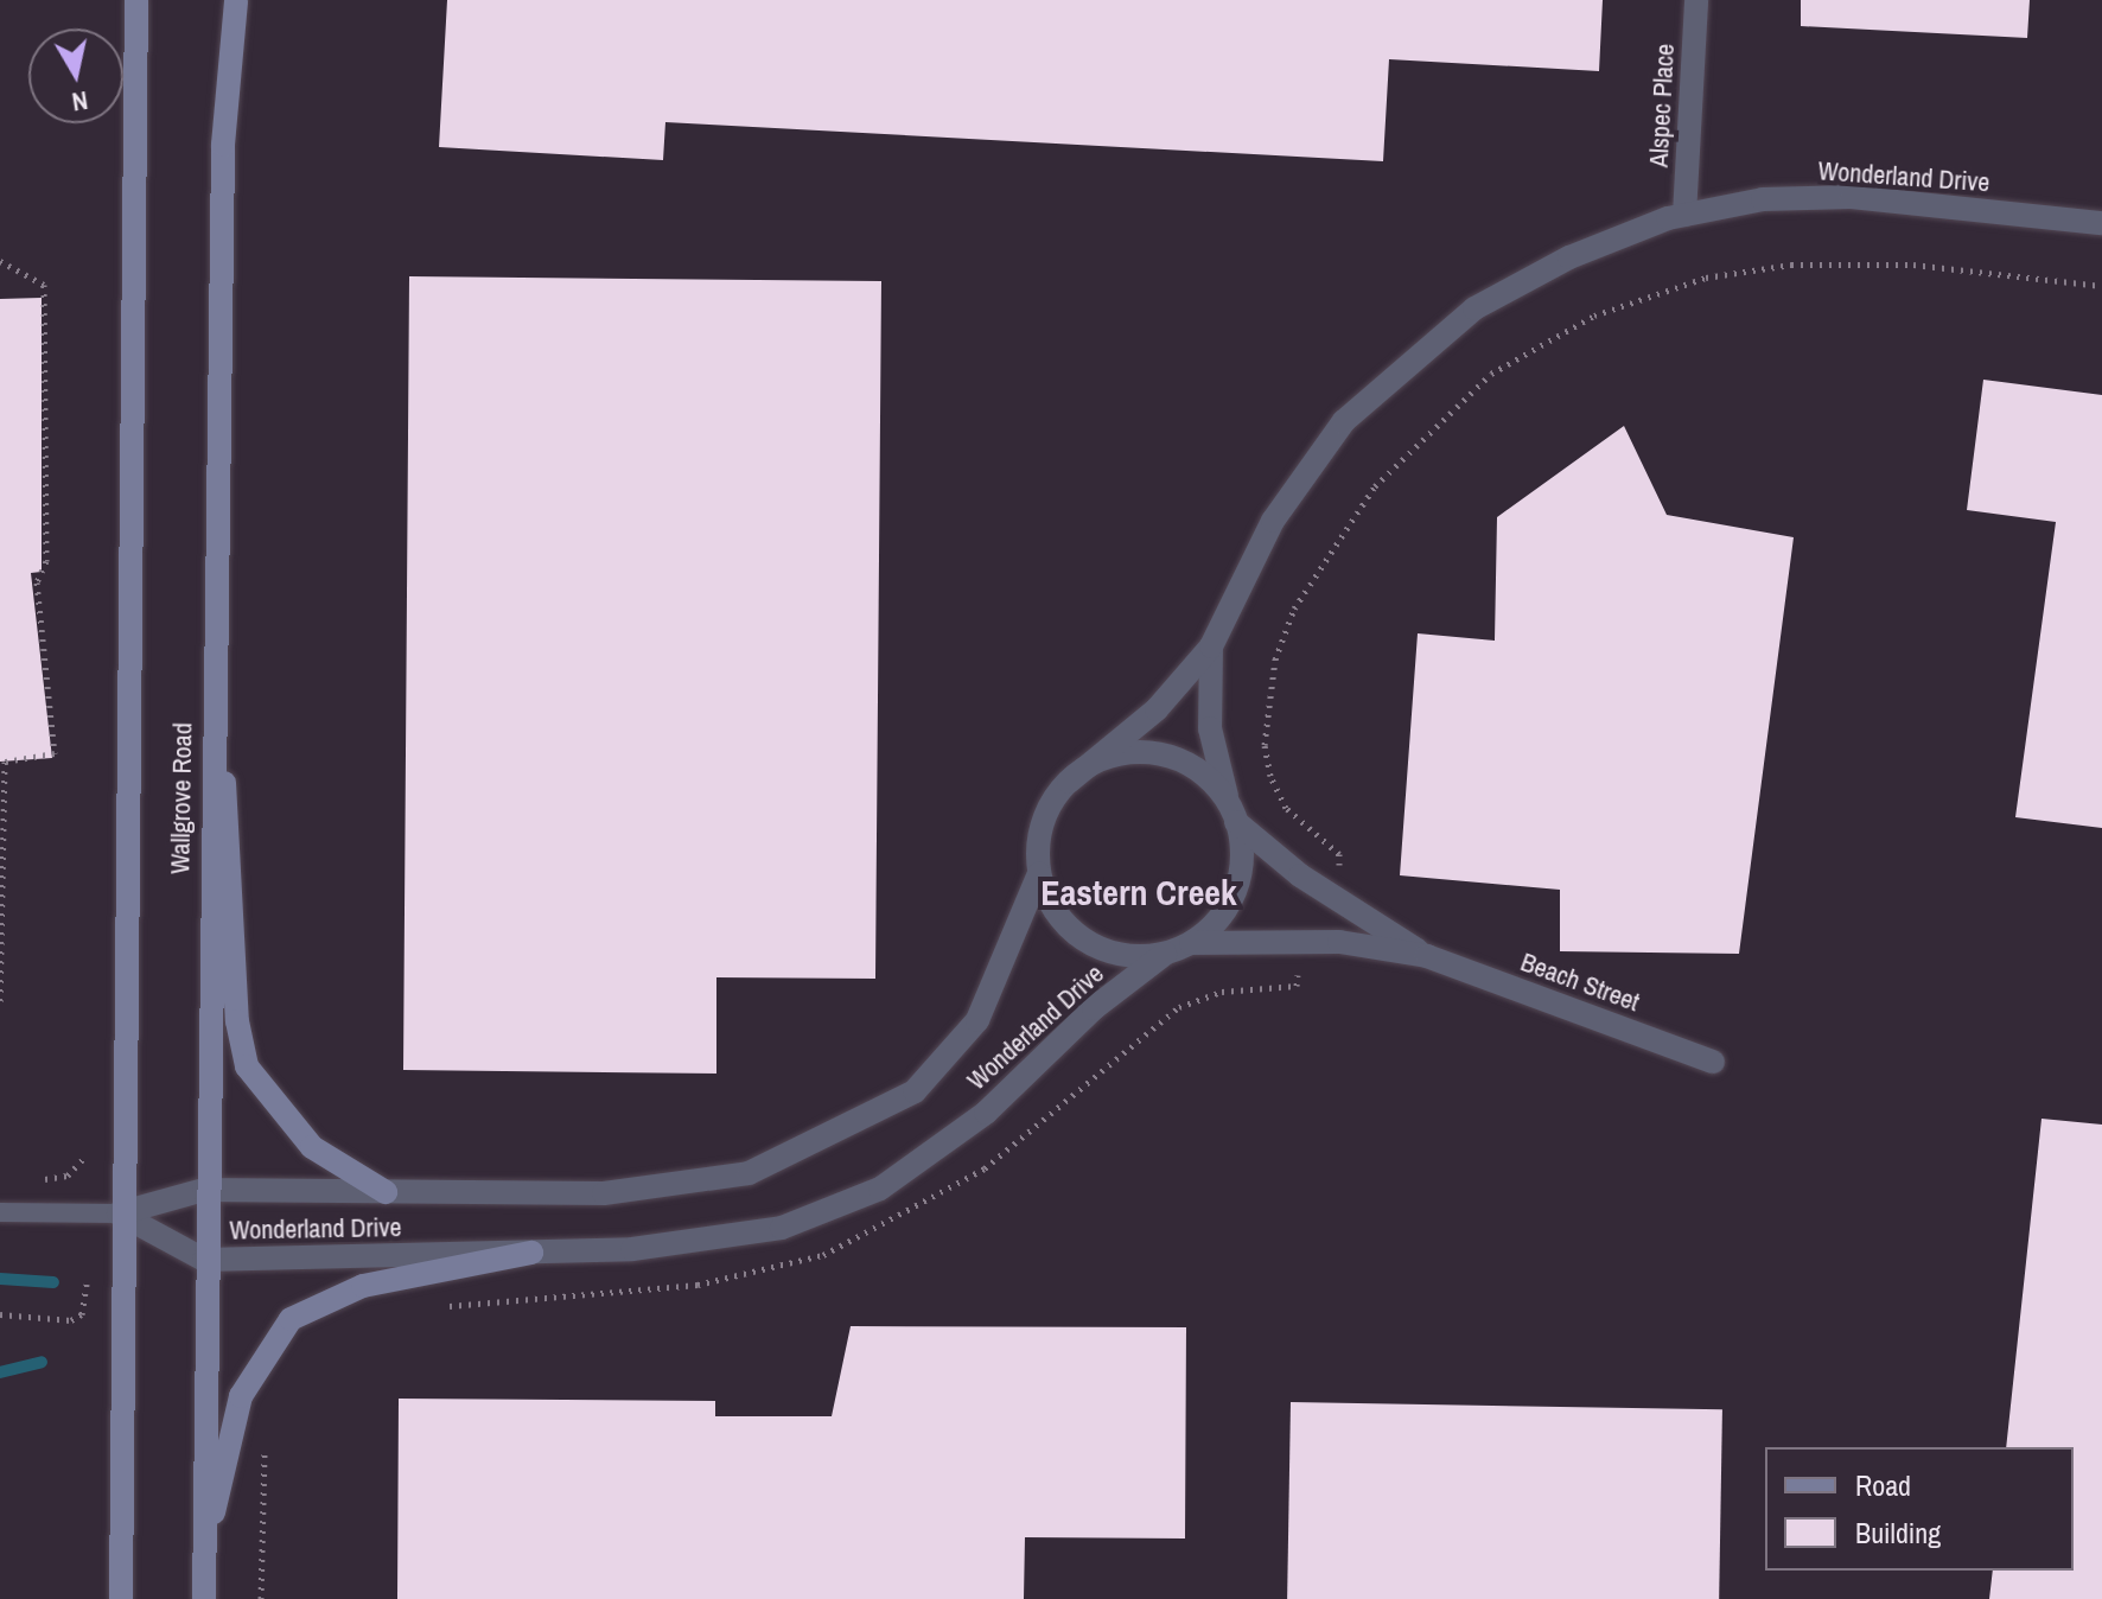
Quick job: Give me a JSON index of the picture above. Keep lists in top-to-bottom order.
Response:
{
  "streets": {
    "main road": ["Wallgrove Road"],
    "street": ["Alspec Place", "Wonderland Drive", "Beach Street"]
  },
  "crossings": [
    ["Alspec Place", "Wonderland Drive"],
    ["Wonderland Drive", "Wallgrove Road"],
    ["Wonderland Drive", "Beach Street"]
  ],
  "districts": ["Eastern Creek"],
  "legend": ["Road", "Building"],
  "north": "bottom"
}
